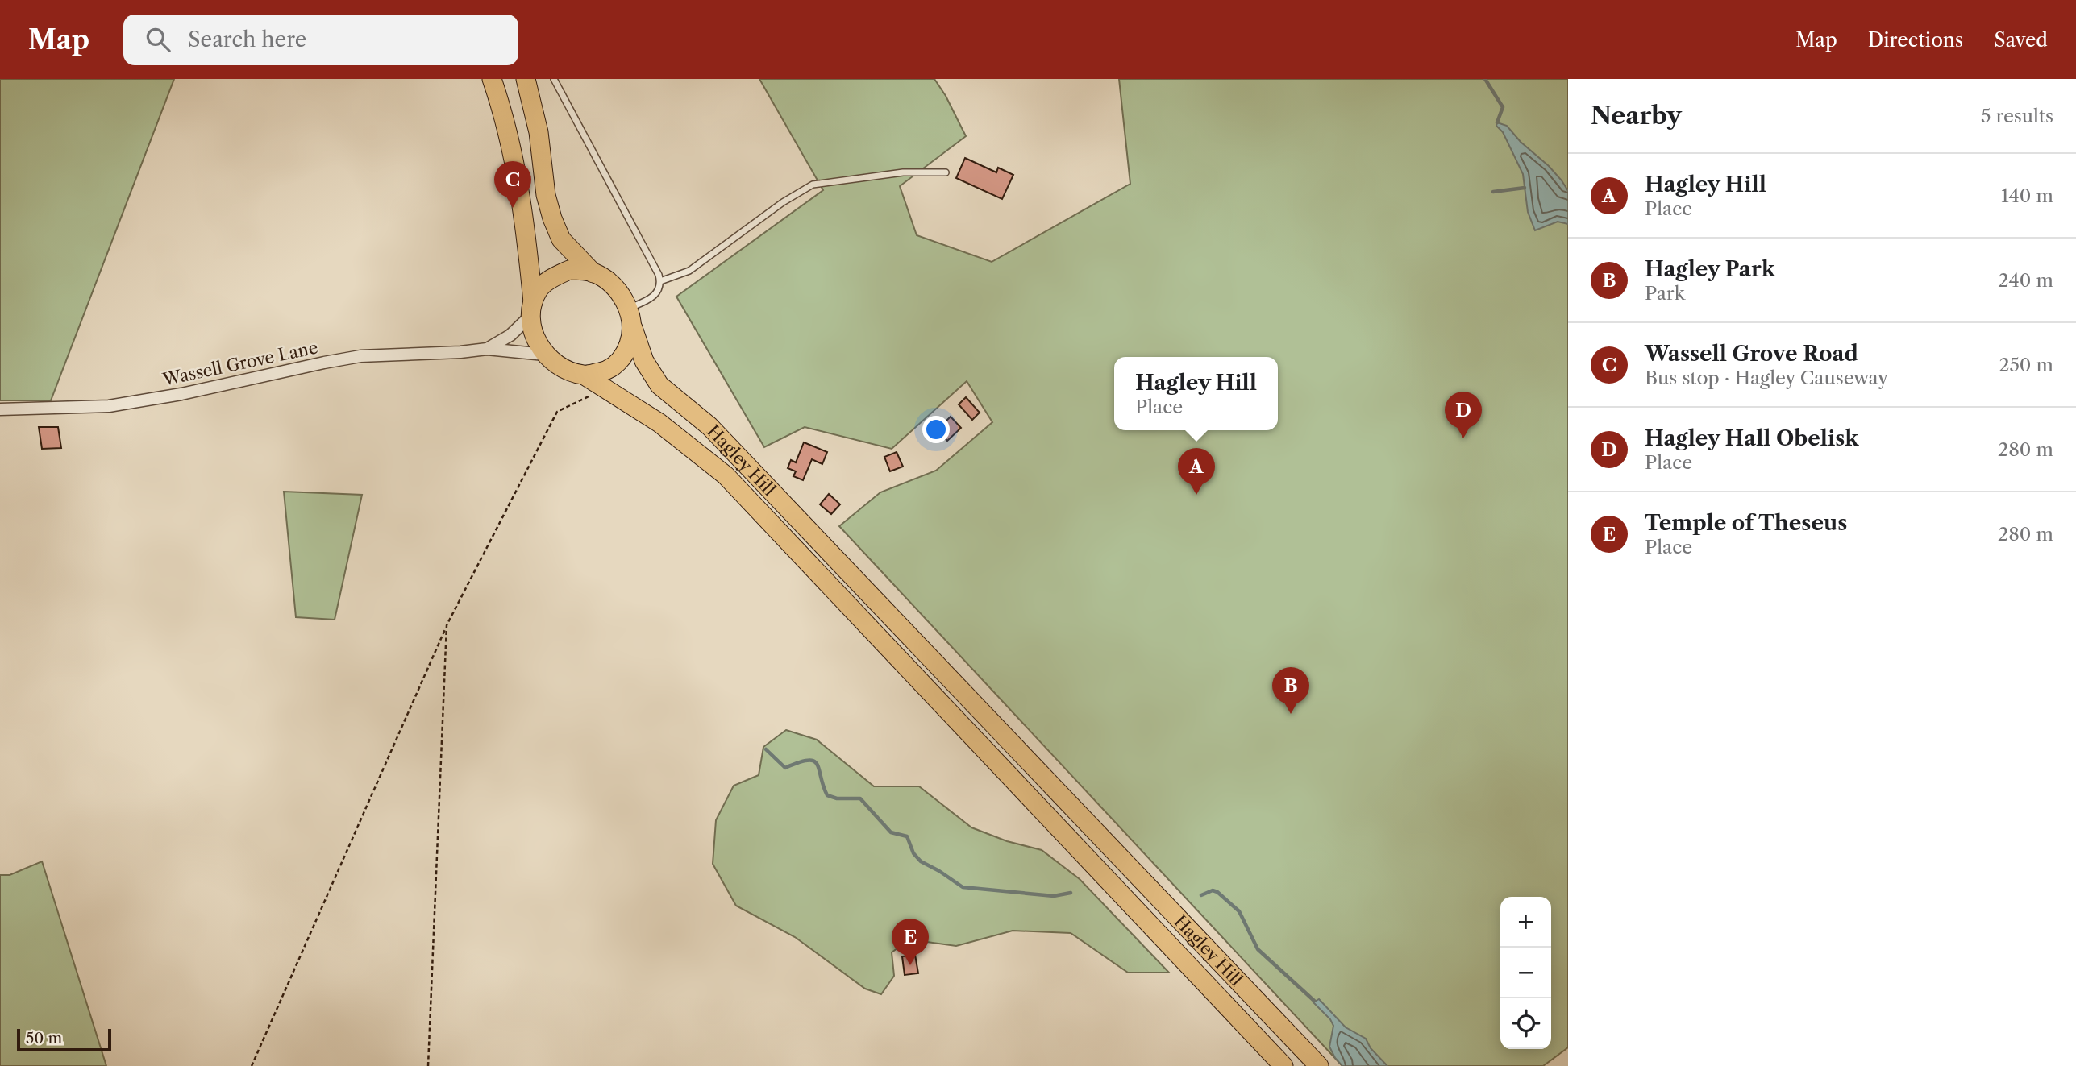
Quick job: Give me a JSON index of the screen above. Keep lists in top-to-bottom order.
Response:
{
  "streets": {
    "highway": ["Hagley Hill"],
    "street": ["Wassell Grove Lane"]
  },
  "crossings": [
    ["Wassell Grove Lane", "Hagley Hill"]
  ],
  "scale_bar": "50 m",
  "page": {
    "header": "Map",
    "search": "Search here",
    "nav": ["Map", "Directions", "Saved"],
    "heading": ["Nearby", "5 results"],
    "list": [
      {
        "mark": "A",
        "name": "Hagley Hill",
        "note": "Place",
        "value": "140 m"
      },
      {
        "mark": "B",
        "name": "Hagley Park",
        "note": "Park",
        "value": "240 m"
      },
      {
        "mark": "C",
        "name": "Wassell Grove Road",
        "note": "Bus stop · Hagley Causeway",
        "value": "250 m"
      },
      {
        "mark": "D",
        "name": "Hagley Hall Obelisk",
        "note": "Place",
        "value": "280 m"
      },
      {
        "mark": "E",
        "name": "Temple of Theseus",
        "note": "Place",
        "value": "280 m"
      }
    ],
    "pins": [
      "C",
      "D",
      "A",
      "B",
      "E"
    ],
    "popup": ["Hagley Hill", "Place"],
    "map_buttons": ["+", "−"],
    "scale": "50 m"
  }
}
